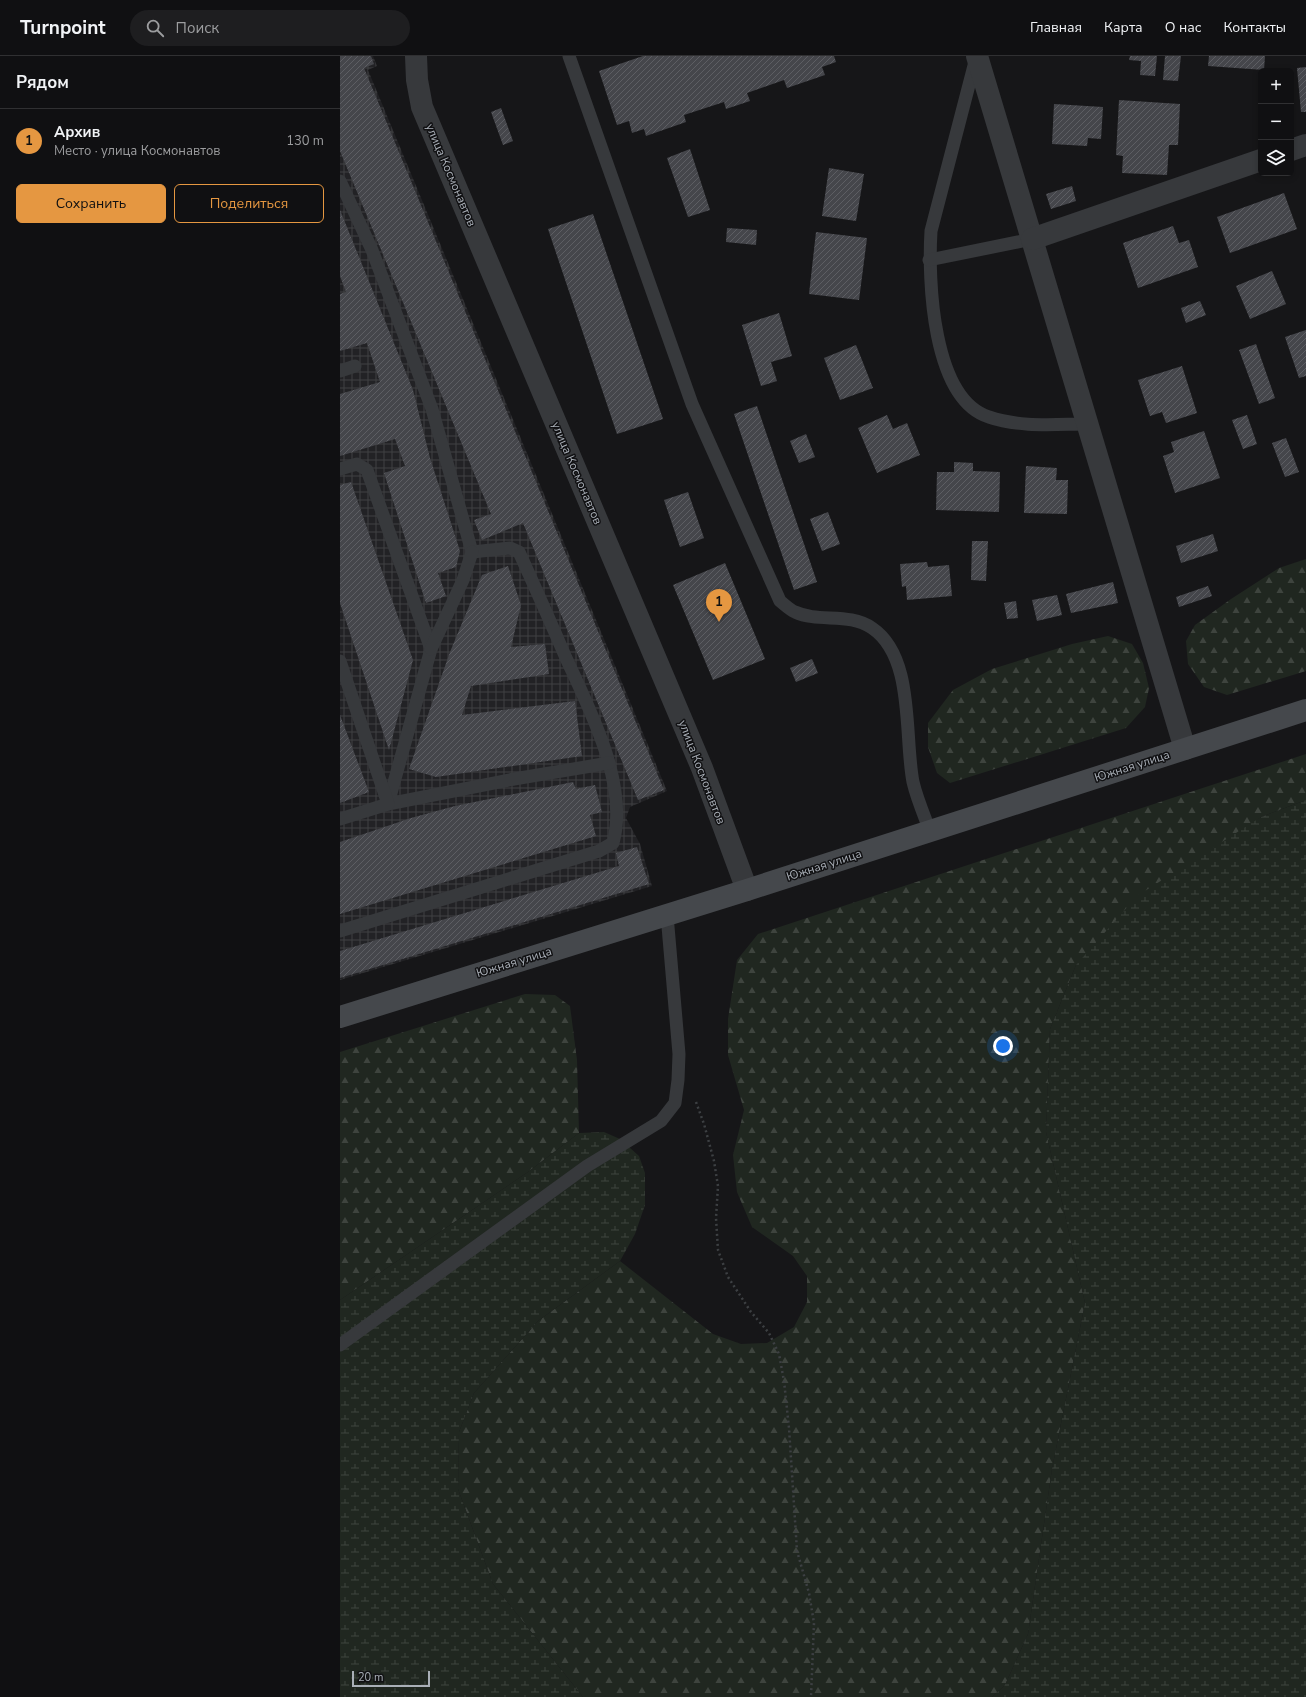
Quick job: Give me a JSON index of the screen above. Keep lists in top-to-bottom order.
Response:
{
  "streets": {
    "main road": ["Южная улица"],
    "street": ["улица Космонавтов"]
  },
  "crossings": [
    ["улица Космонавтов", "Южная улица"]
  ],
  "scale_bar": "20 m",
  "page": {
    "header": "Turnpoint",
    "search": "Поиск",
    "nav": [
      "Главная",
      "Карта",
      "О нас",
      "Контакты"
    ],
    "heading": "Рядом",
    "map_buttons": ["+", "−"],
    "list": [
      {
        "mark": "1",
        "name": "Архив",
        "note": "Место · улица Космонавтов",
        "value": "130 m"
      }
    ],
    "buttons": ["Сохранить", "Поделиться"],
    "pins": "1",
    "scale": "20 m"
  }
}
